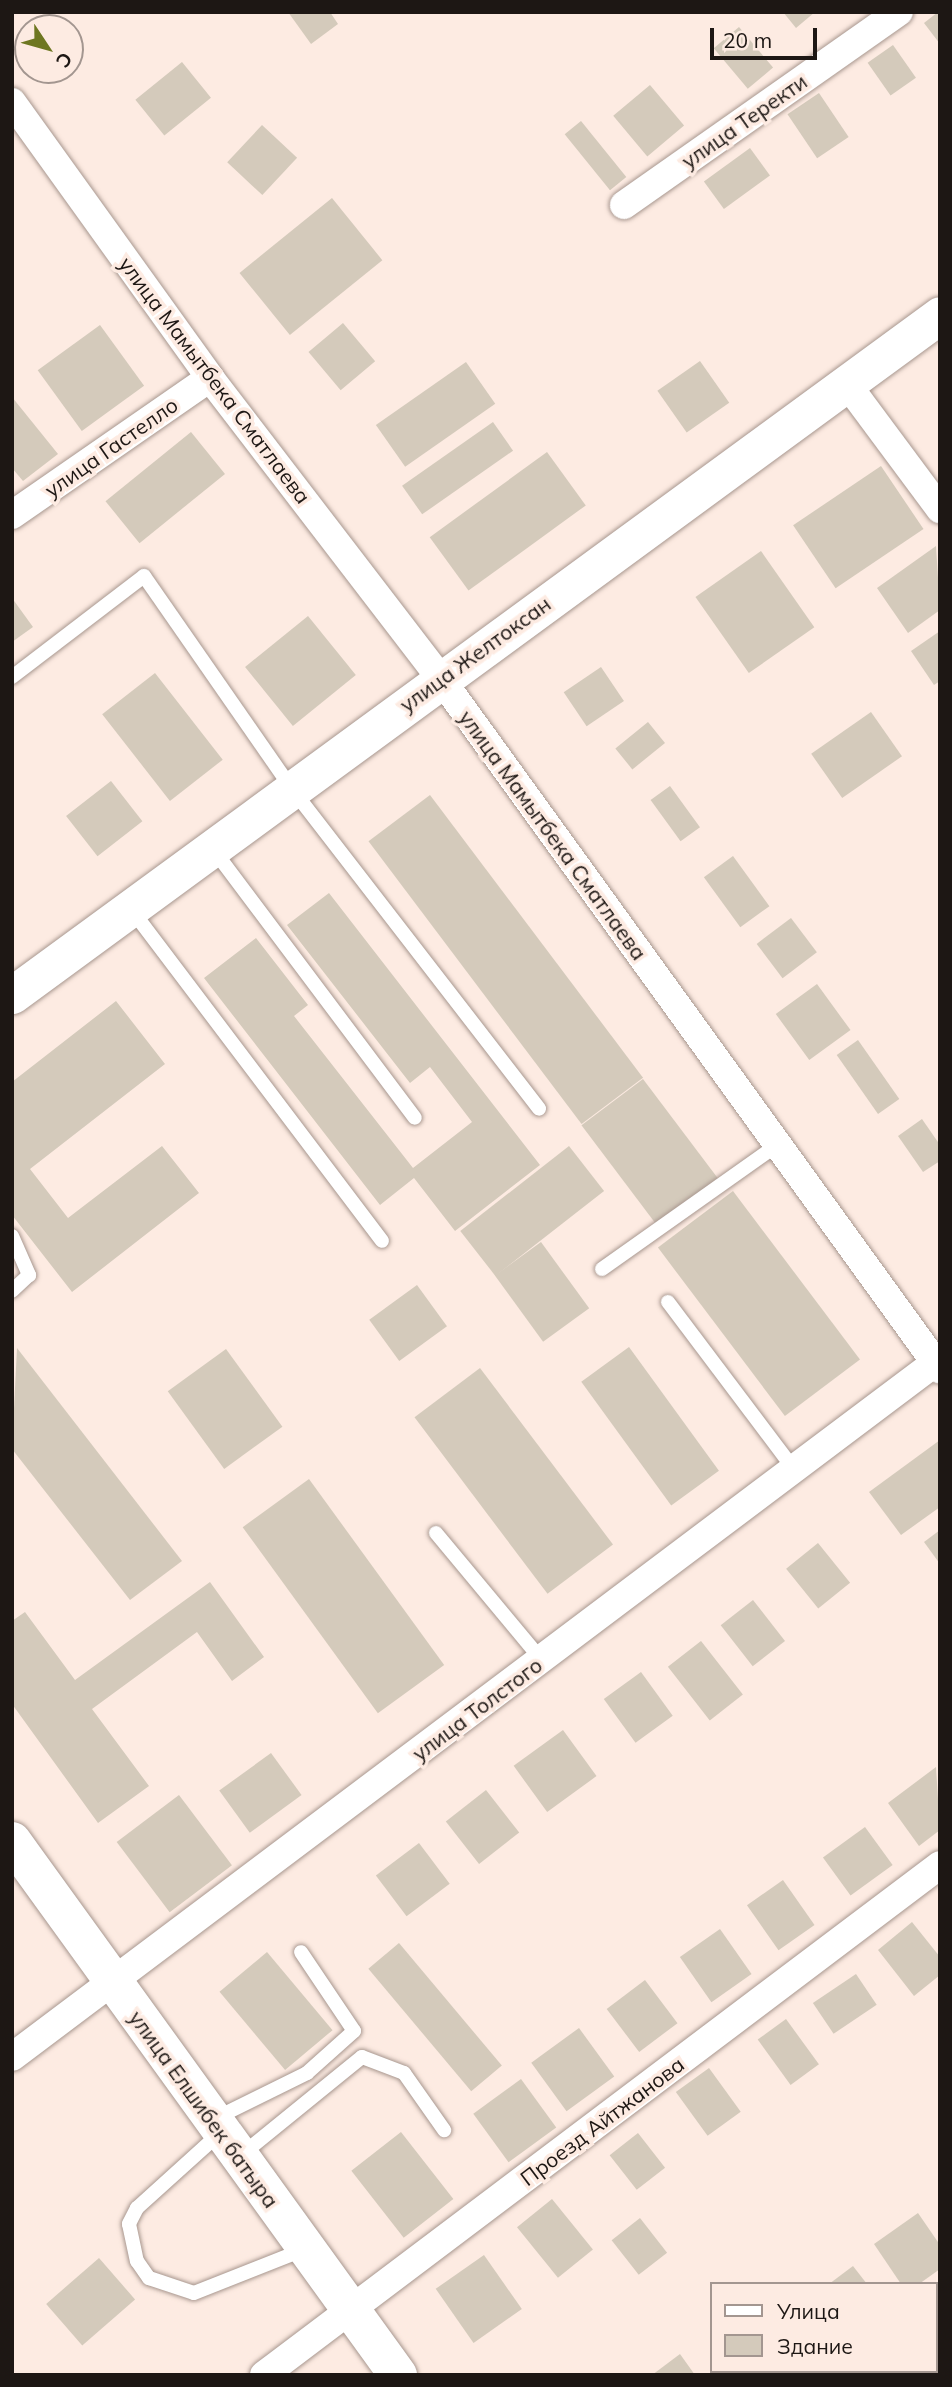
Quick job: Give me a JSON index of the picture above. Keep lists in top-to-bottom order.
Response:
{
  "streets": {
    "main road": ["улица Елшибек батыра"],
    "street": [
      "улица Теректи",
      "улица Мамытбека Сматлаева",
      "улица Гастелло",
      "улица Желтоксан",
      "улица Толстого",
      "Проезд Айтжанова"
    ]
  },
  "crossings": [
    ["улица Мамытбека Сматлаева", "улица Гастелло"],
    ["улица Мамытбека Сматлаева", "улица Желтоксан"],
    ["улица Мамытбека Сматлаева", "улица Толстого"],
    ["улица Толстого", "улица Елшибек батыра"],
    ["улица Елшибек батыра", "Проезд Айтжанова"]
  ],
  "legend": ["Улица", "Здание"],
  "scale_bar": "20 m",
  "north": "bottom right"
}
